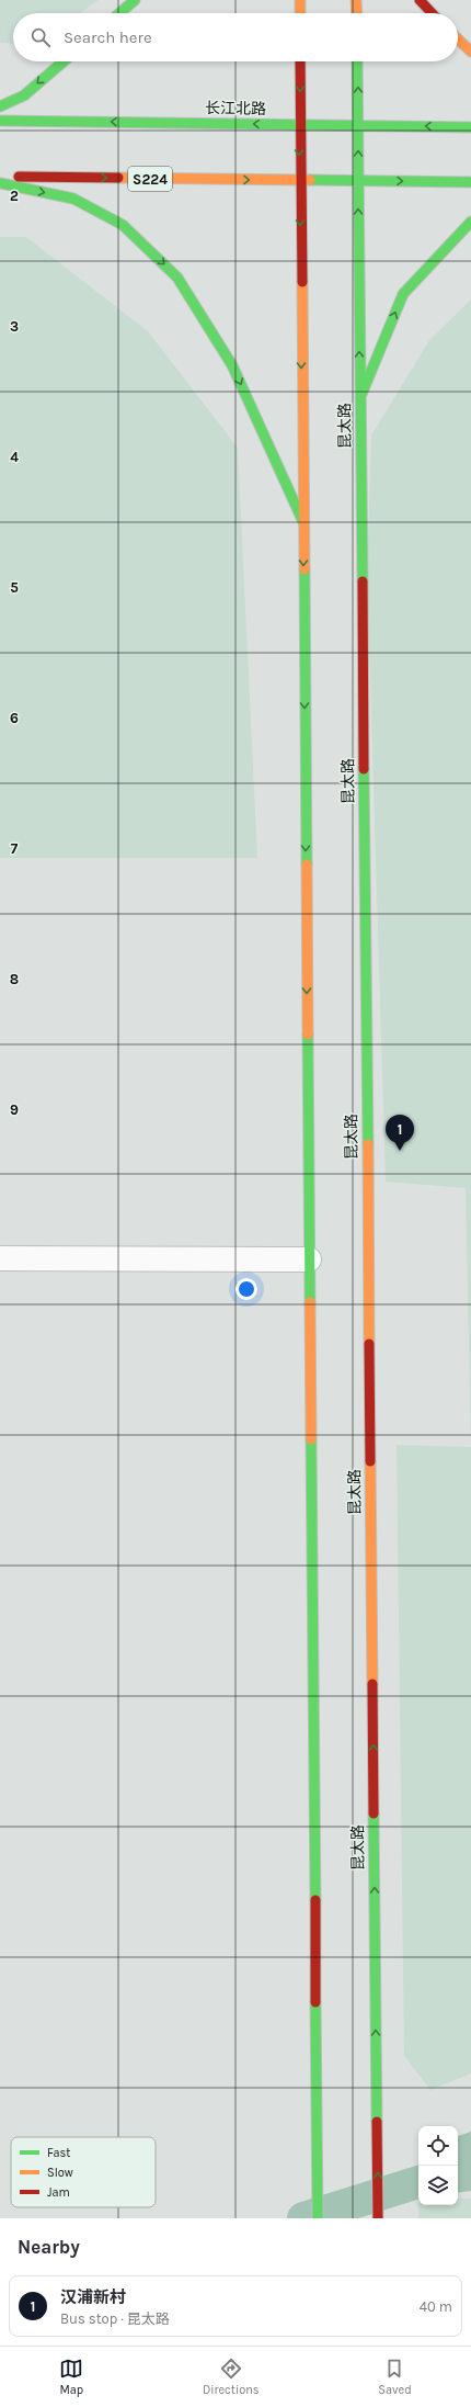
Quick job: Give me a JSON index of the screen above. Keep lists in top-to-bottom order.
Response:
{
  "streets": {
    "main road": ["长江北路", "S224", "昆太路"]
  },
  "crossings": [
    ["长江北路", "昆太路"],
    ["S224", "昆太路"]
  ],
  "legend": ["Fast", "Slow", "Jam"],
  "page": {
    "search": "Search here",
    "pins": "1",
    "heading": "Nearby",
    "list": [
      {
        "mark": "1",
        "name": "汉浦新村",
        "note": "Bus stop · 昆太路",
        "value": "40 m"
      }
    ],
    "nav": ["Map", "Directions", "Saved"]
  },
  "grid": {
    "rows": [
      "2",
      "3",
      "4",
      "5",
      "6",
      "7",
      "8",
      "9"
    ]
  }
}
